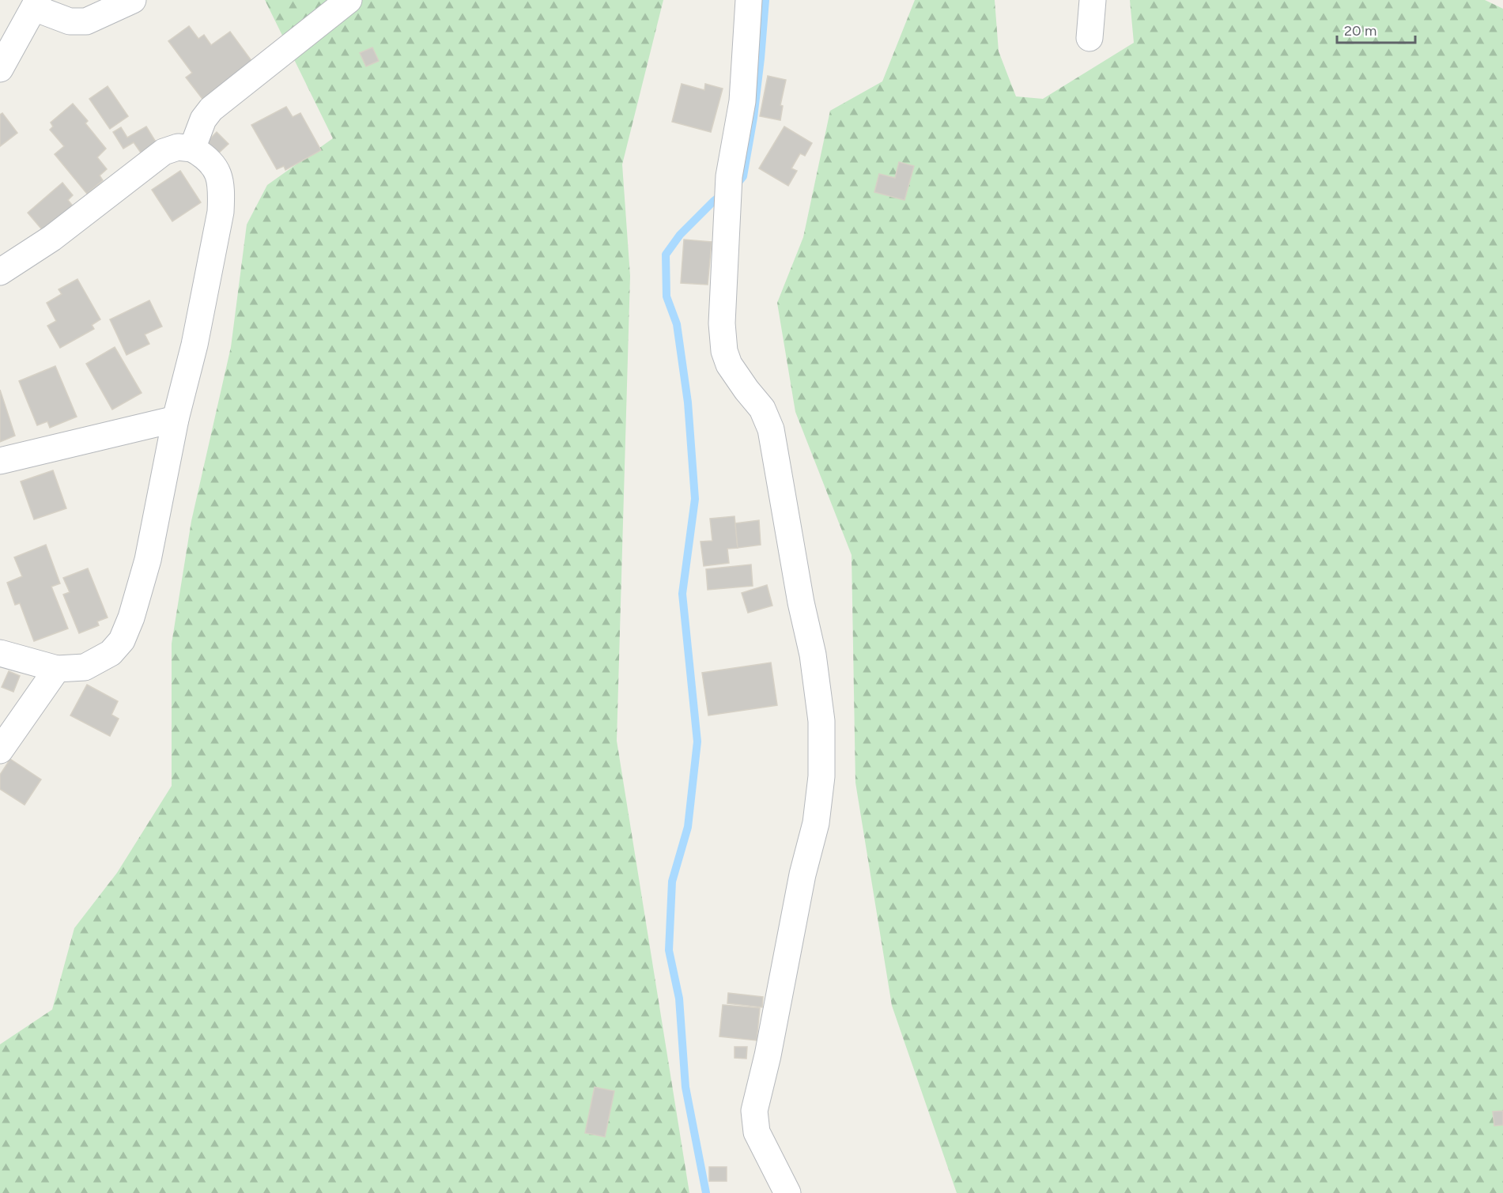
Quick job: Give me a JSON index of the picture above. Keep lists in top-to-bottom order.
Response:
{
  "scale_bar": "20 m"
}
